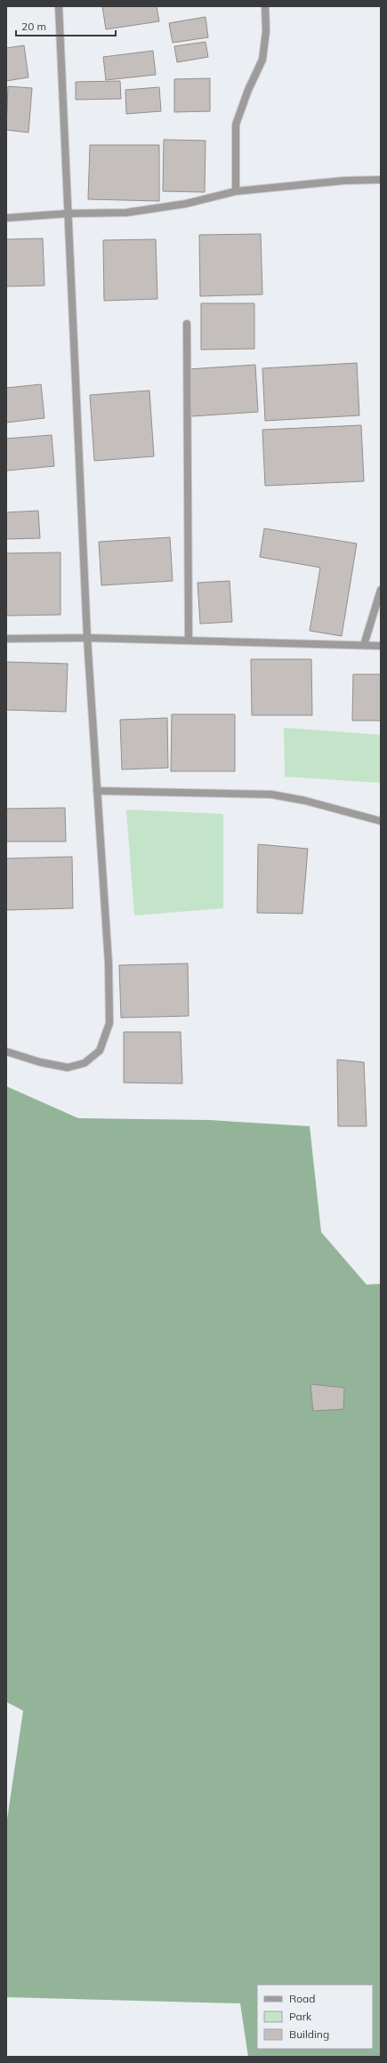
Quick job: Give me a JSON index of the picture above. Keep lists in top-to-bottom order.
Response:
{
  "legend": ["Road", "Park", "Building"],
  "scale_bar": "20 m"
}
